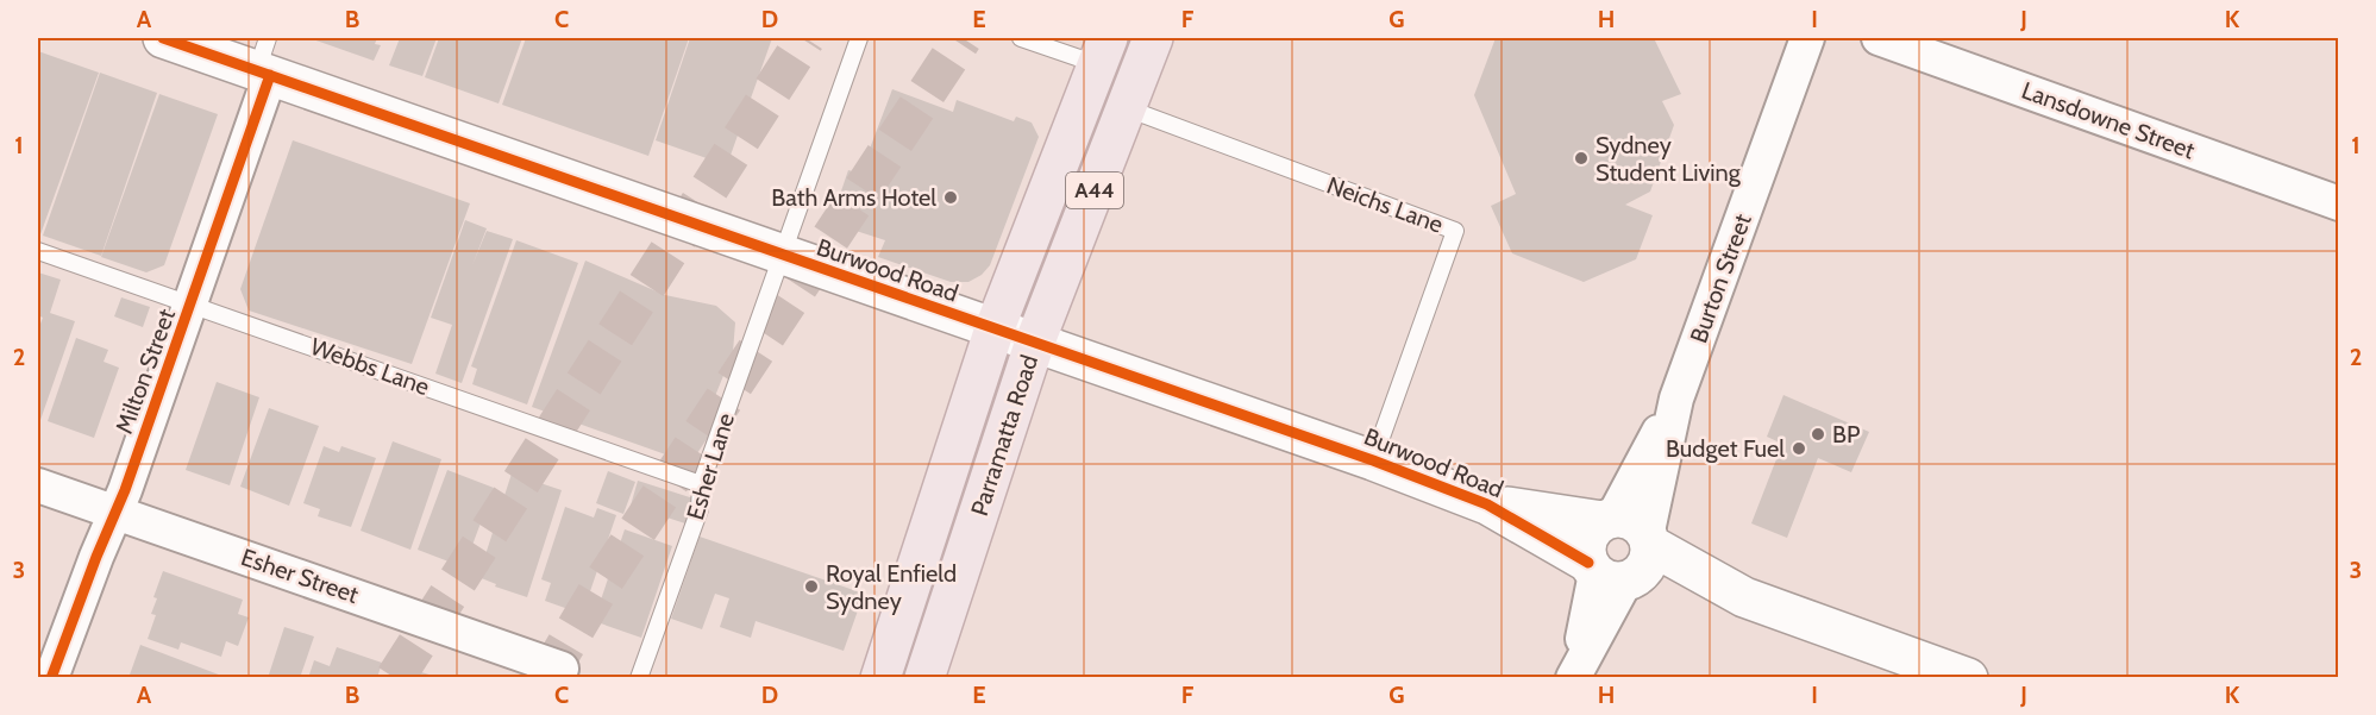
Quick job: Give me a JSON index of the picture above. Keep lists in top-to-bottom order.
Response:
{
  "streets": {
    "highway": ["A44", "Parramatta Road"],
    "street": [
      "Lansdowne Street",
      "Burwood Road",
      "Burton Street",
      "Milton Street",
      "Esher Street"
    ],
    "lane": ["Neichs Lane", "Webbs Lane", "Esher Lane"]
  },
  "crossings": [
    ["Neichs Lane", "Burwood Road"],
    ["Neichs Lane", "Parramatta Road"],
    ["Burwood Road", "Burton Street"],
    ["Burwood Road", "Milton Street"],
    ["Burwood Road", "Parramatta Road"],
    ["Burwood Road", "Esher Lane"],
    ["Webbs Lane", "Milton Street"],
    ["Webbs Lane", "Esher Lane"],
    ["Milton Street", "Esher Street"]
  ],
  "places": [
    "Sydney Student Living",
    "Bath Arms Hotel",
    "BP",
    "Budget Fuel",
    "Royal Enfield Sydney"
  ],
  "grid": {
    "columns": [
      "A",
      "B",
      "C",
      "D",
      "E",
      "F",
      "G",
      "H",
      "I",
      "J",
      "K"
    ],
    "rows": ["1", "2", "3"]
  }
}
